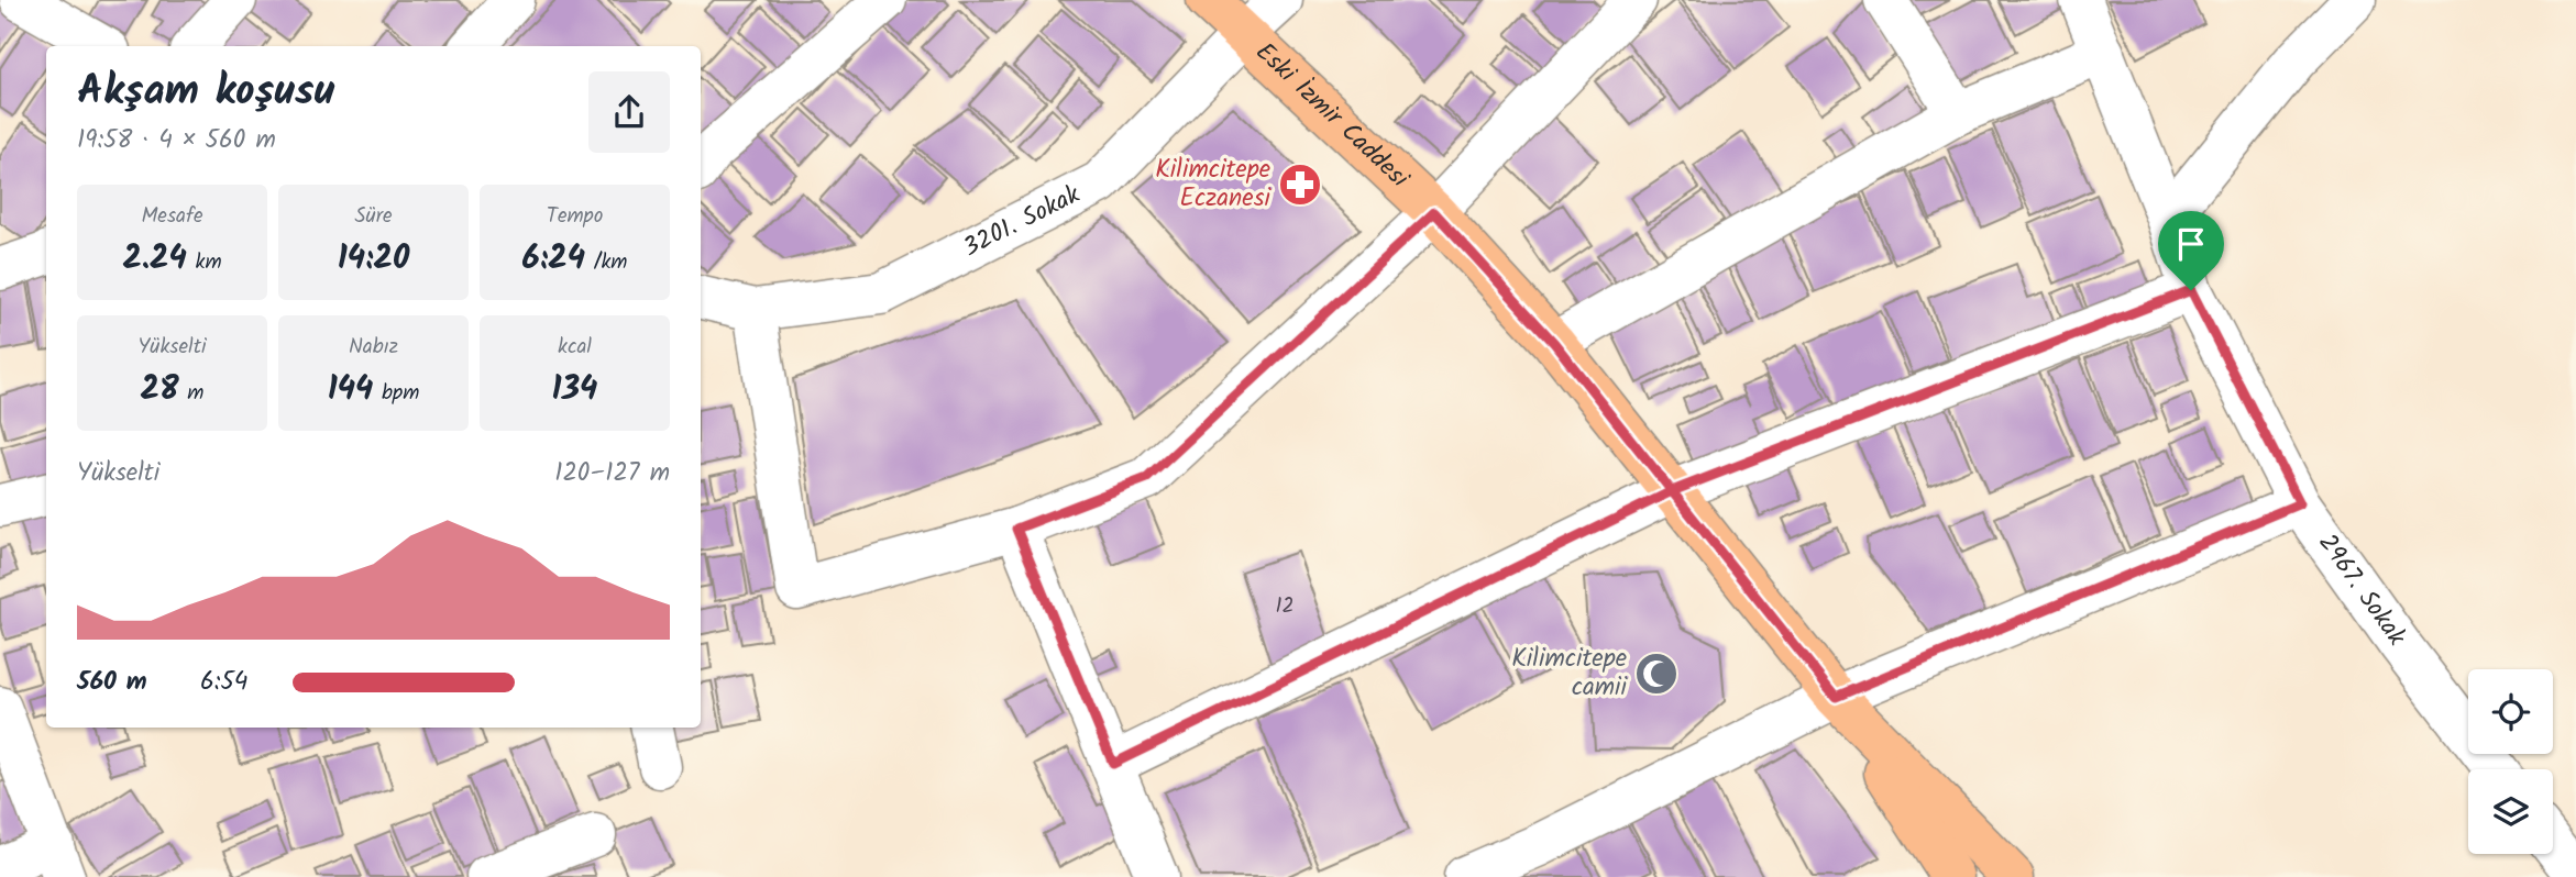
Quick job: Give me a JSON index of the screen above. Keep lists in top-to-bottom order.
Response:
{
  "streets": {
    "main road": ["Eski İzmir Caddesi"],
    "street": ["3201. Sokak", "2967. Sokak"]
  },
  "crossings": [
    ["Eski İzmir Caddesi", "3201. Sokak"]
  ],
  "places": {
    "pharmacy": ["Kilimcitepe Eczanesi"],
    "mosque": ["Kilimcitepe camii"]
  },
  "house_numbers": ["12"],
  "page": {
    "heading": ["Akşam koşusu", "19:58 · 4 × 560 m"],
    "stats": [
      ["Mesafe", "2.24 km"],
      ["Süre", "14:20"],
      ["Tempo", "6:24 /km"],
      ["Yükselti", "28 m"],
      ["Nabız", "144 bpm"],
      ["kcal", "134"]
    ],
    "chart": ["Yükselti", "120–127 m"],
    "list": [
      {
        "name": "560 m",
        "note": "6:54"
      }
    ]
  }
}
